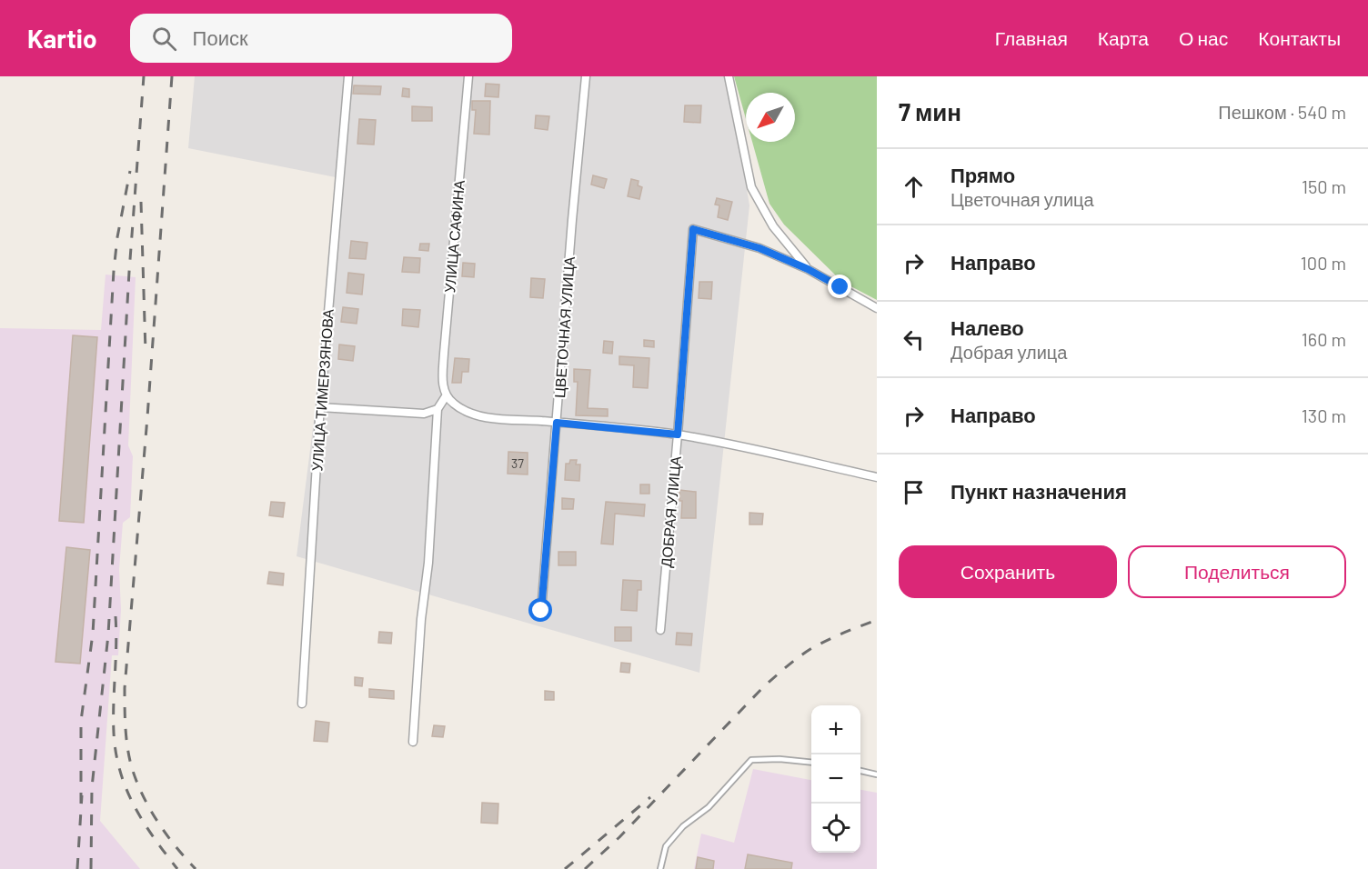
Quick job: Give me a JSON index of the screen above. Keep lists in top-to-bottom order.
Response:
{
  "streets": {
    "street": [
      "УЛИЦА САФИНА",
      "ЦВЕТОЧНАЯ УЛИЦА",
      "УЛИЦА ТИМЕРЗЯНОВА",
      "ДОБРАЯ УЛИЦА"
    ]
  },
  "house_numbers": ["37"],
  "north": "bottom left",
  "page": {
    "header": "Kartio",
    "search": "Поиск",
    "nav": [
      "Главная",
      "Карта",
      "О нас",
      "Контакты"
    ],
    "heading": ["7 мин", "Пешком · 540 m"],
    "list": [
      ["Прямо", "Цветочная улица", "150 m"],
      ["Направо", "100 m"],
      ["Налево", "Добрая улица", "160 m"],
      ["Направо", "130 m"],
      "Пункт назначения"
    ],
    "buttons": ["Сохранить", "Поделиться"],
    "map_buttons": ["+", "−"]
  }
}
